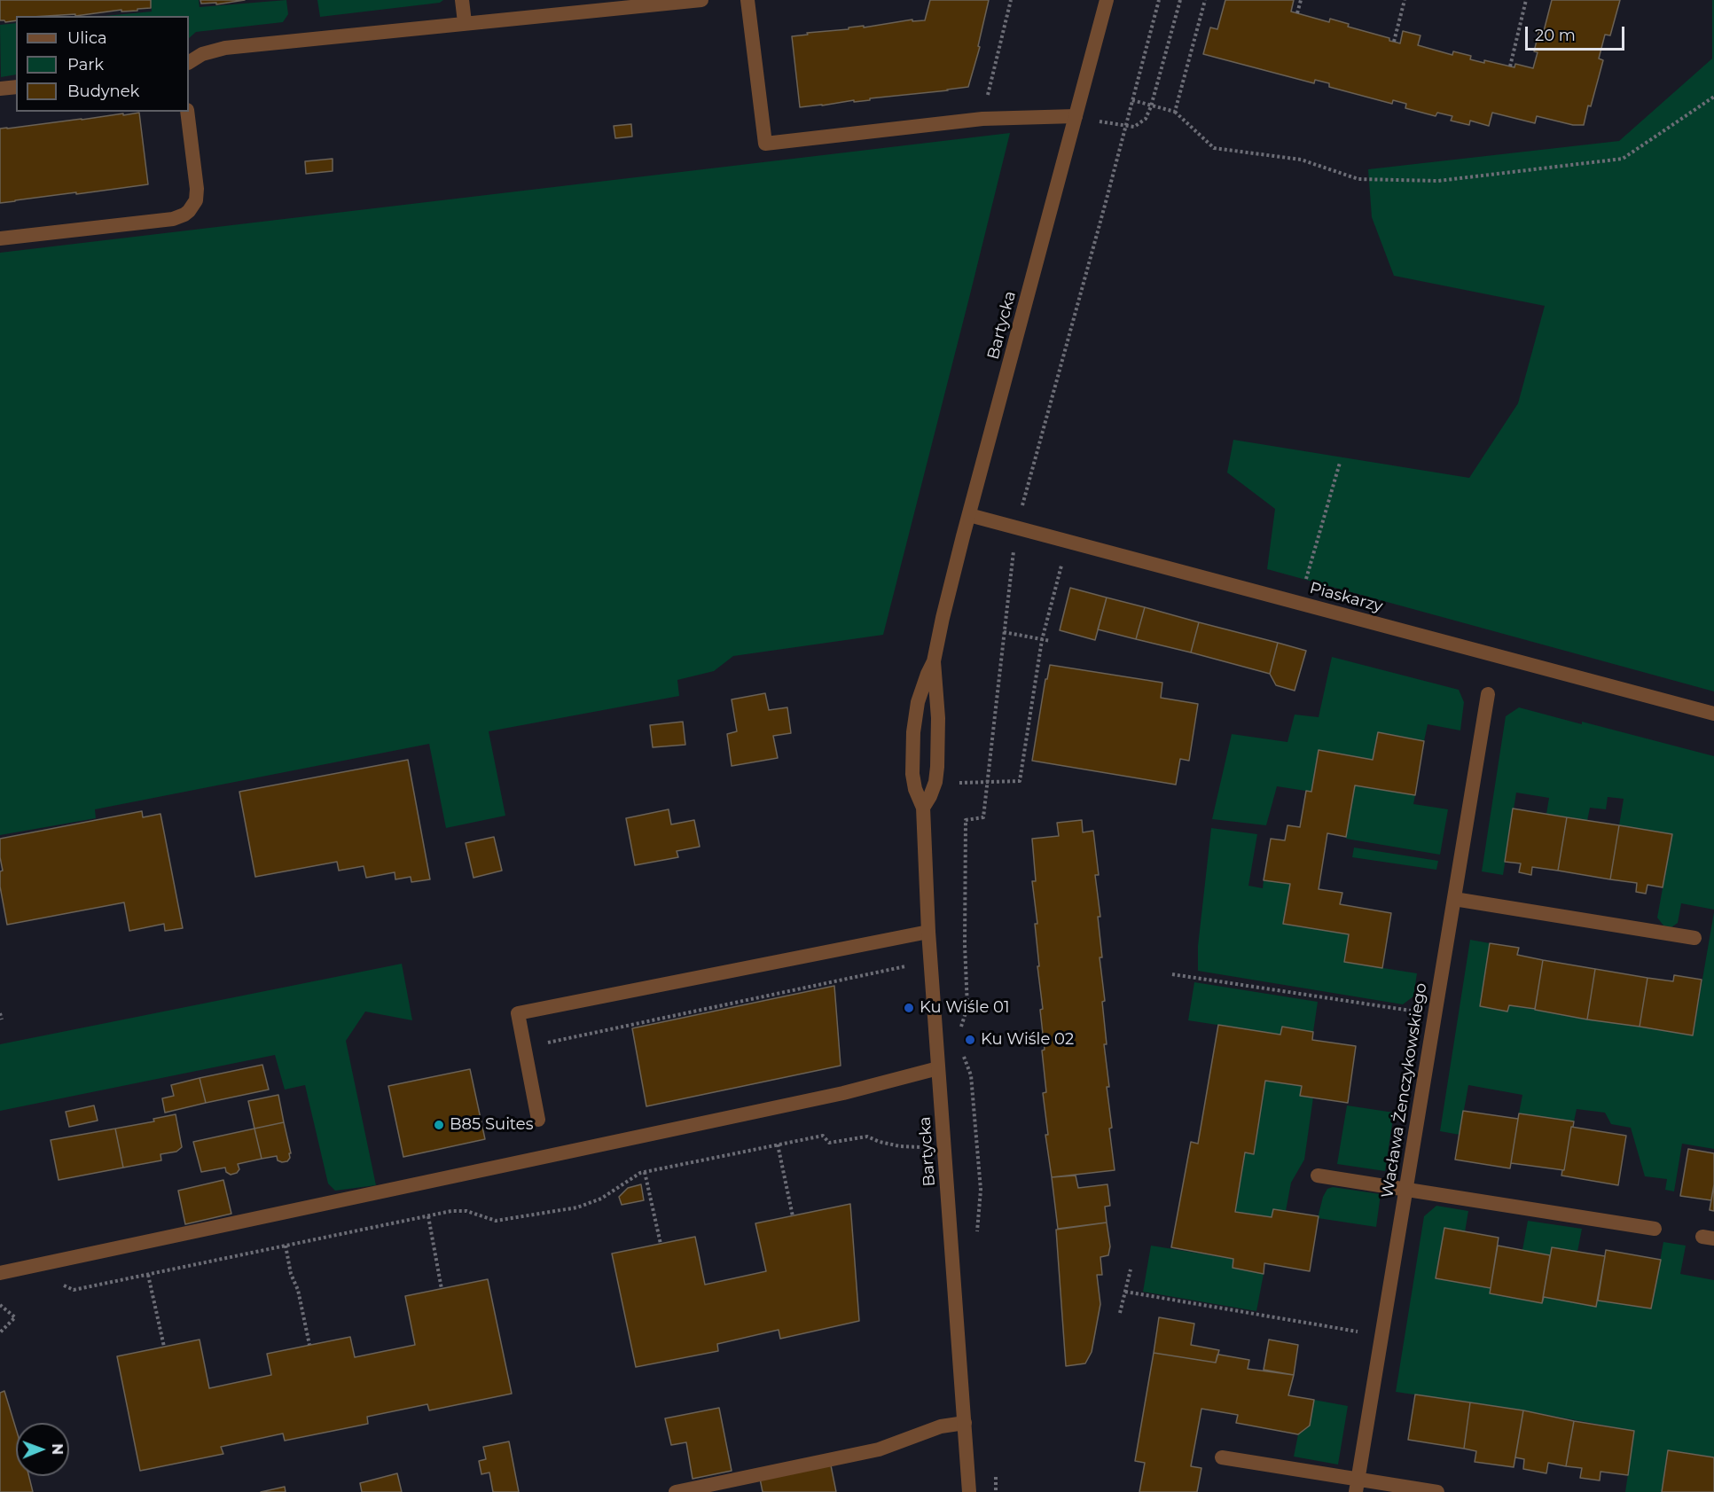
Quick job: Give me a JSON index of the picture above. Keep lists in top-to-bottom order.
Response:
{
  "streets": {
    "street": ["Bartycka", "Piaskarzy", "Wacława Żenczykowskiego"]
  },
  "crossings": [
    ["Bartycka", "Piaskarzy"]
  ],
  "places": ["Ku Wiśle 01", "Ku Wiśle 02", "B85 Suites"],
  "legend": ["Ulica", "Park", "Budynek"],
  "scale_bar": "20 m",
  "north": "right"
}
